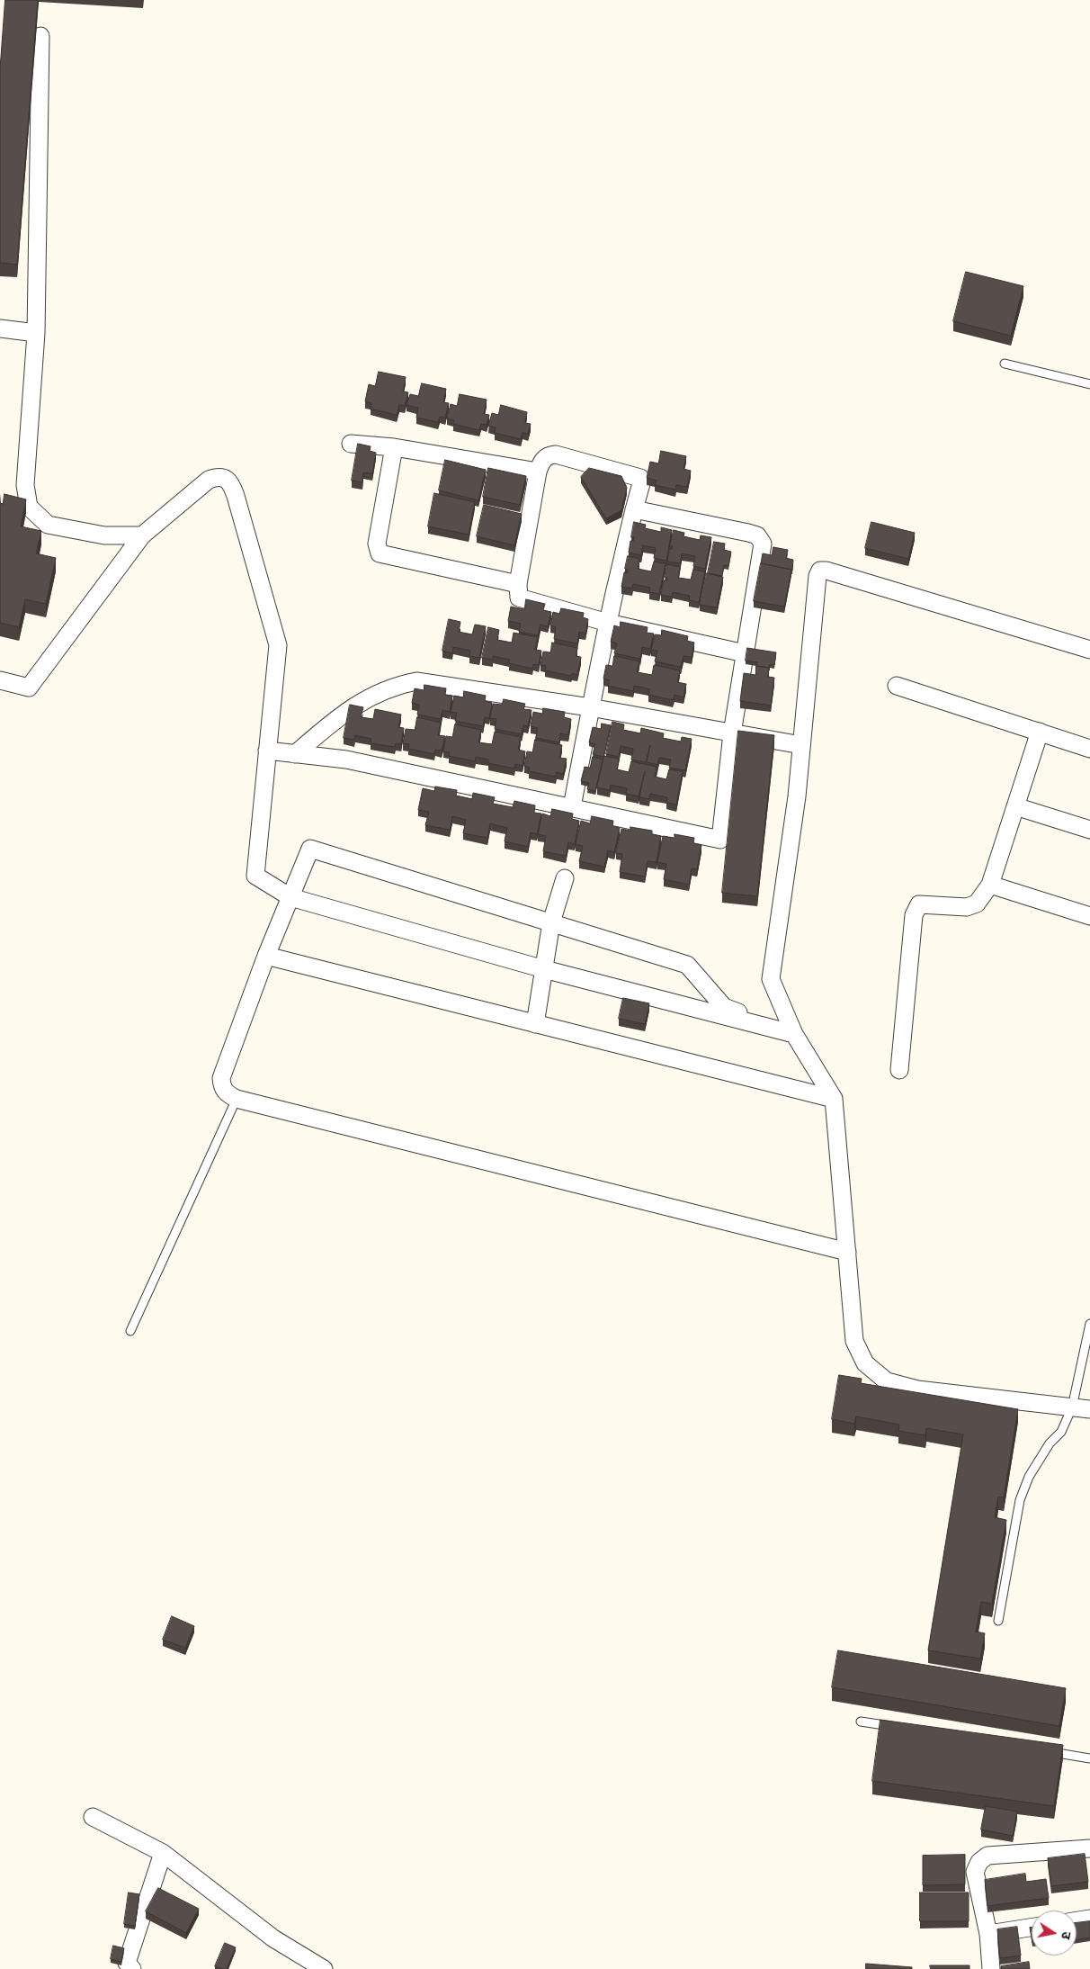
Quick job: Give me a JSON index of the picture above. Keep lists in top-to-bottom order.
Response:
{
  "north": "right"
}
